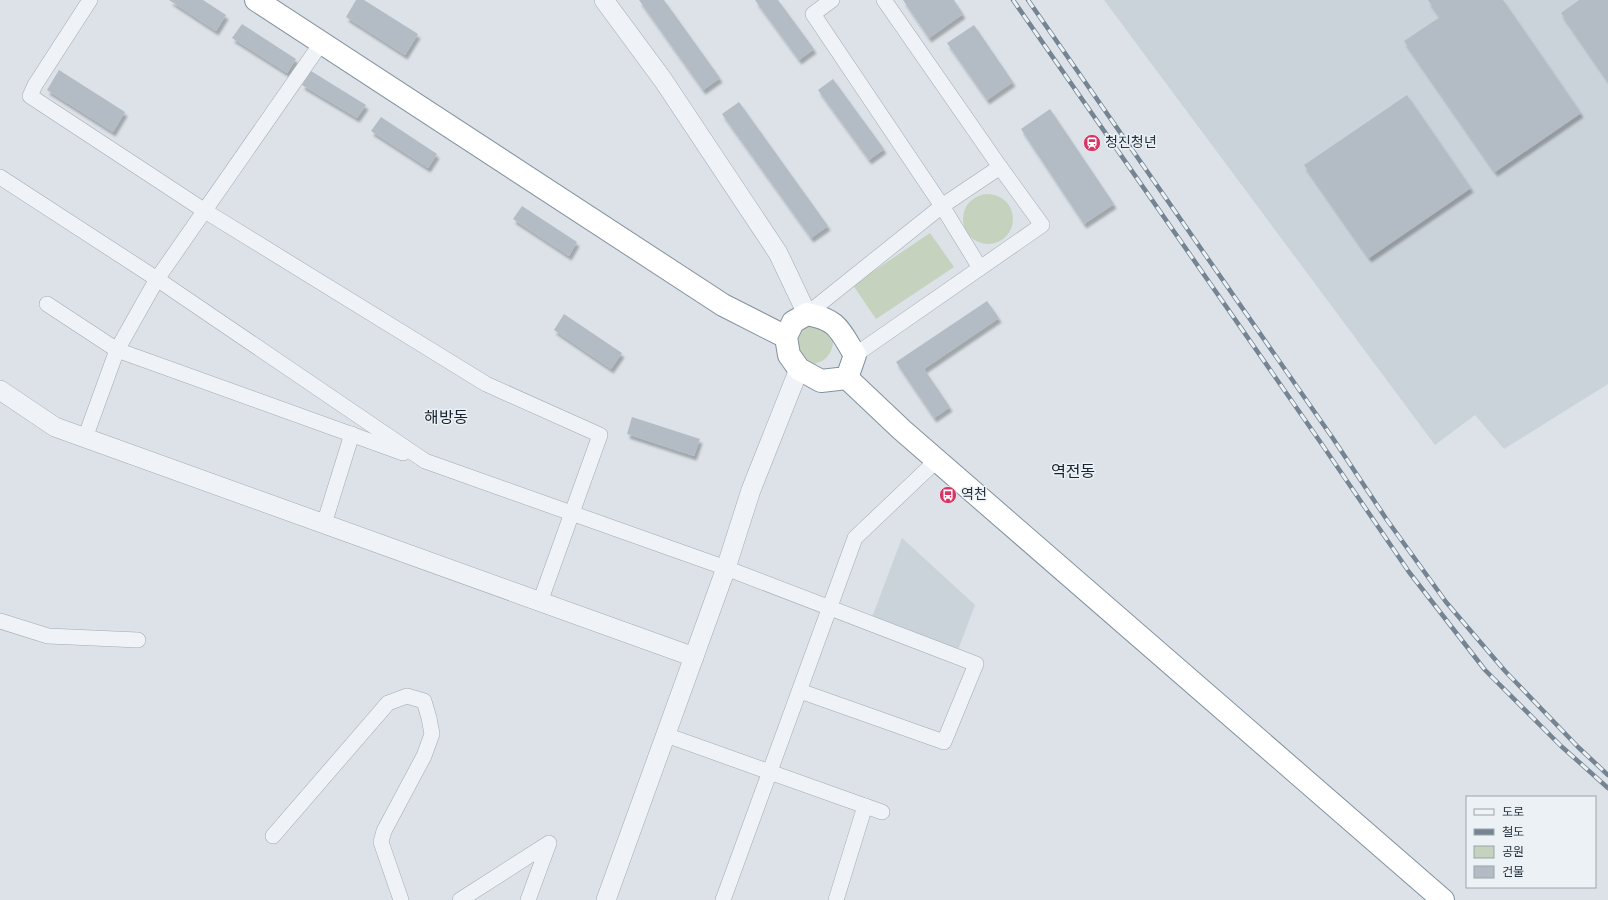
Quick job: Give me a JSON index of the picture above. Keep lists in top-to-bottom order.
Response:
{
  "districts": ["해방동", "역전동"],
  "places": {
    "station": ["청진청년"],
    "bus stop": ["역천"]
  },
  "legend": [
    "도로",
    "철도",
    "공원",
    "건물"
  ]
}
